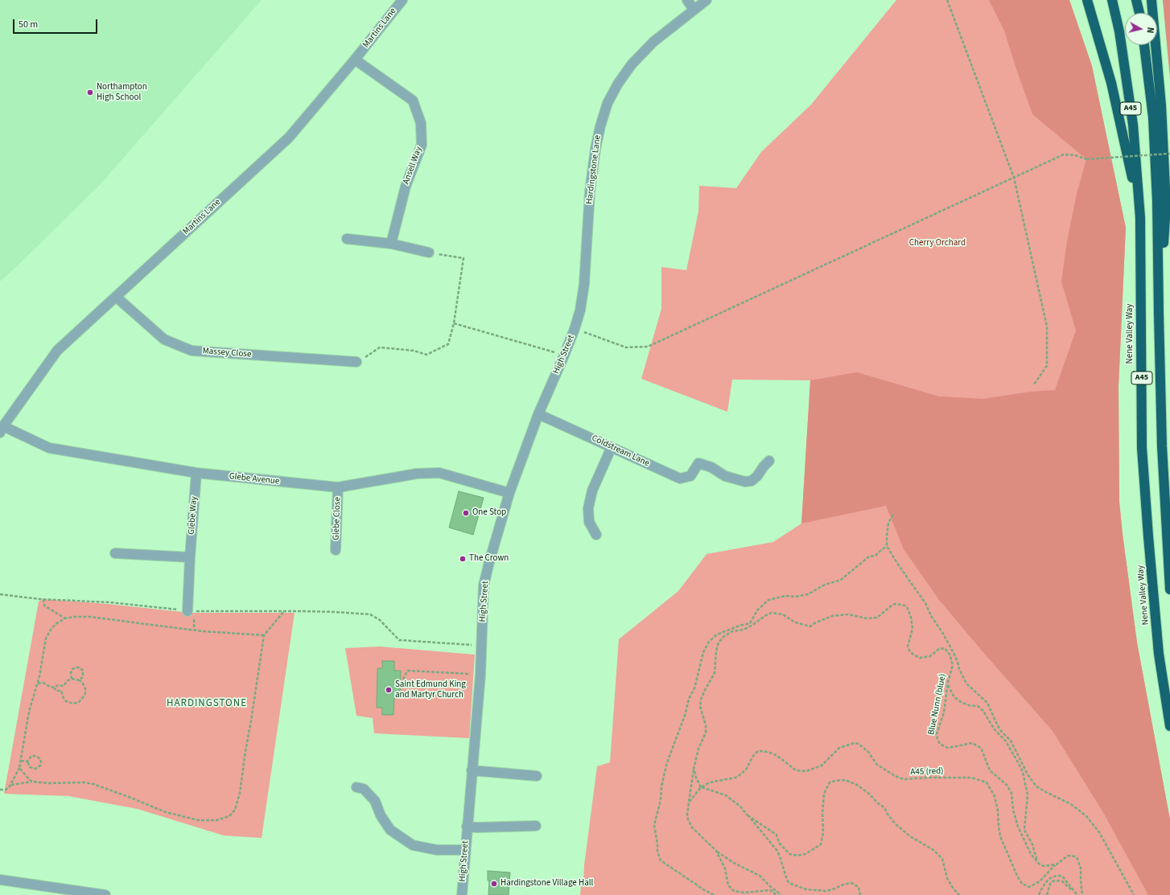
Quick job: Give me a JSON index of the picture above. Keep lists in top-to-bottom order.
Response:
{
  "streets": {
    "highway": ["A45", "Nene Valley Way"],
    "street": [
      "Martins Lane",
      "Ansell Way",
      "Hardingstone Lane",
      "Massey Close",
      "High Street",
      "Coldstream Lane",
      "Glebe Avenue",
      "Glebe Way",
      "Glebe Close"
    ],
    "path": ["Blue Nunn (blue)", "A45 (red)"]
  },
  "crossings": [
    ["Martins Lane", "Ansell Way"],
    ["Martins Lane", "Massey Close"],
    ["Martins Lane", "Glebe Avenue"],
    ["Hardingstone Lane", "High Street"],
    ["High Street", "Coldstream Lane"],
    ["High Street", "Glebe Avenue"],
    ["Glebe Avenue", "Glebe Way"],
    ["Glebe Avenue", "Glebe Close"]
  ],
  "districts": ["HARDINGSTONE"],
  "parks": ["Cherry Orchard"],
  "places": [
    "Northampton High School",
    "One Stop",
    "The Crown",
    "Saint Edmund King and Martyr Church",
    "Hardingstone Village Hall"
  ],
  "scale_bar": "50 m",
  "north": "right"
}
